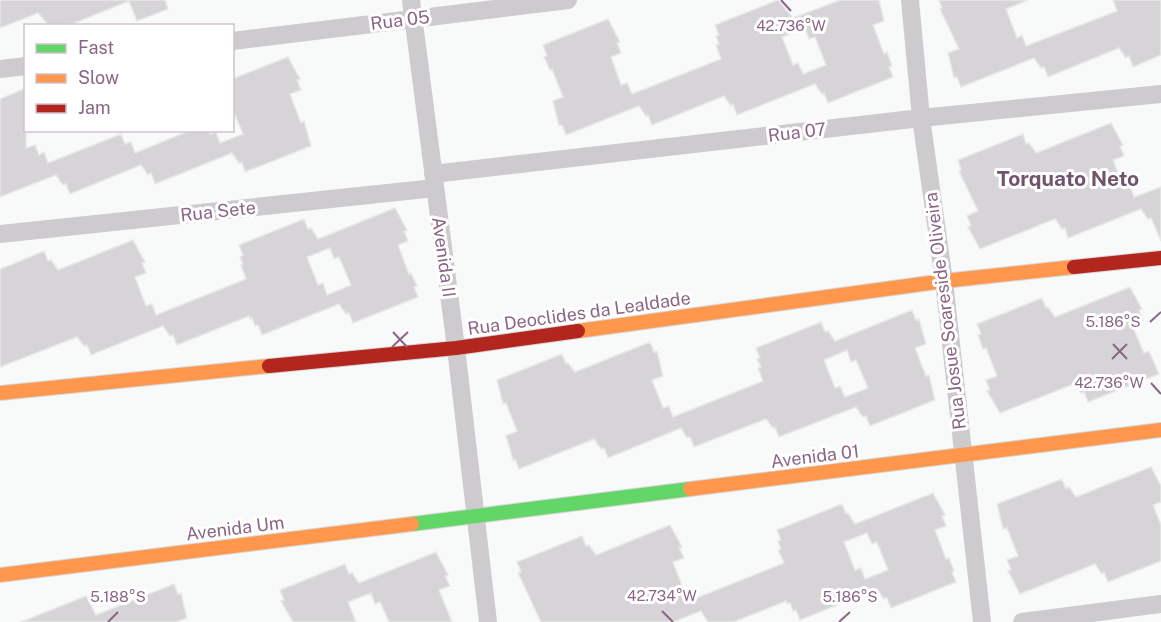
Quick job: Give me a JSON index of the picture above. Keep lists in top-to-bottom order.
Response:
{
  "streets": {
    "street": [
      "Rua 05",
      "Rua 07",
      "Rua Sete",
      "Avenida II",
      "Rua Josue Soareside Oliveira",
      "Rua Deoclides da Lealdade",
      "Avenida 01",
      "Avenida Um"
    ]
  },
  "crossings": [
    ["Rua 05", "Avenida II"],
    ["Rua 07", "Rua Sete"],
    ["Rua 07", "Avenida II"],
    ["Rua 07", "Rua Josue Soareside Oliveira"],
    ["Rua Sete", "Avenida II"],
    ["Avenida II", "Rua Deoclides da Lealdade"],
    ["Avenida II", "Avenida 01"],
    ["Avenida II", "Avenida Um"],
    ["Rua Josue Soareside Oliveira", "Rua Deoclides da Lealdade"],
    ["Rua Josue Soareside Oliveira", "Avenida 01"],
    ["Avenida 01", "Avenida Um"]
  ],
  "districts": ["Torquato Neto"],
  "legend": ["Fast", "Slow", "Jam"],
  "coordinates": [
    "42.736°W",
    "5.186°S",
    "42.734°W",
    "5.188°S"
  ]
}
